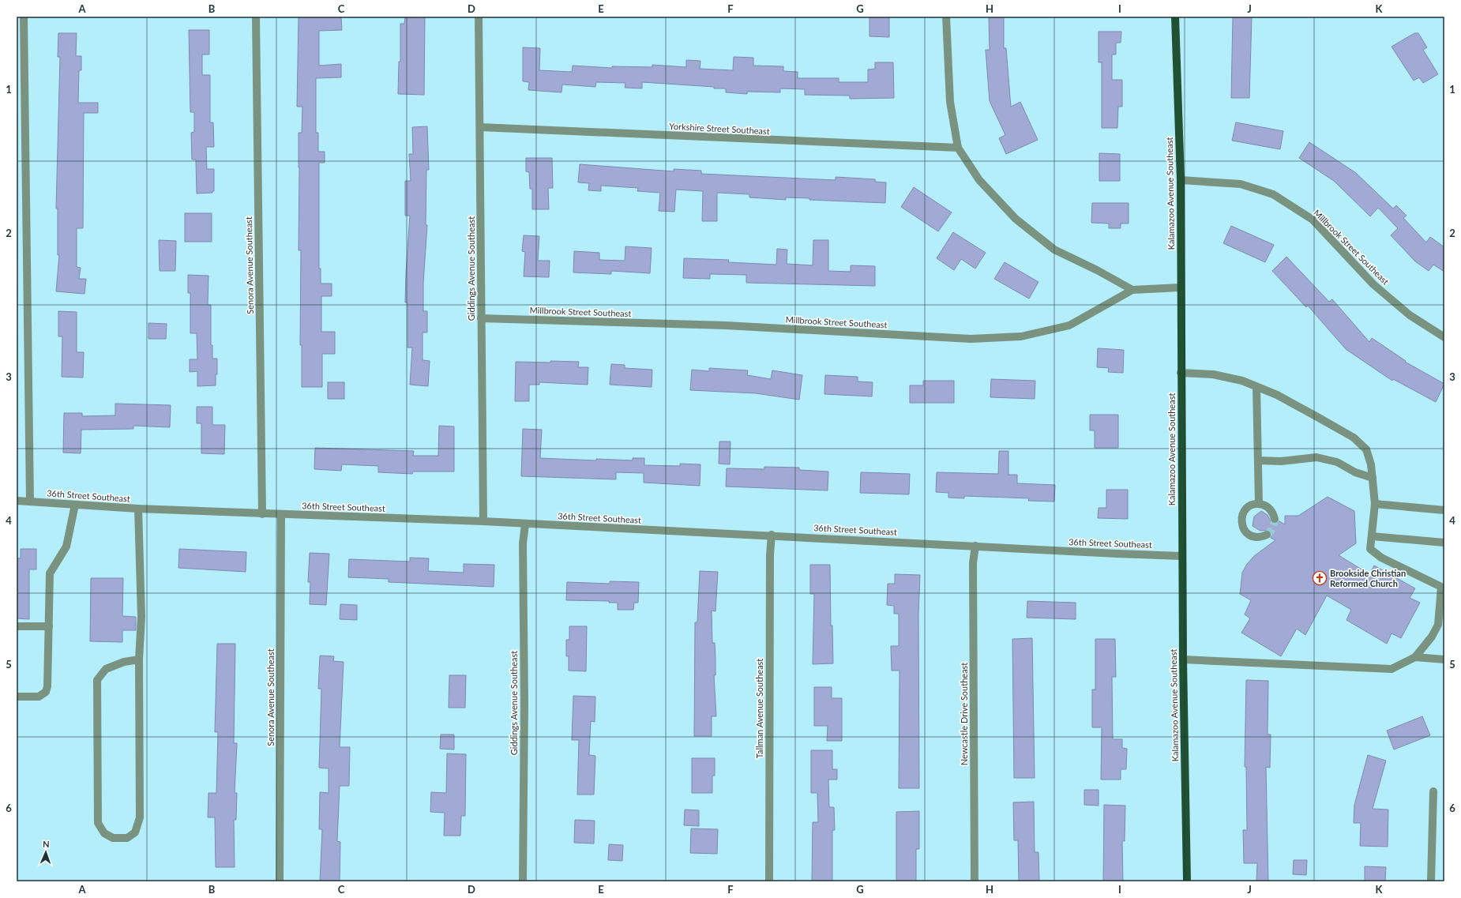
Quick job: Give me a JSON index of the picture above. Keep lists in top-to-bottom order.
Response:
{
  "streets": {
    "main road": ["Kalamazoo Avenue Southeast"],
    "street": [
      "Yorkshire Street Southeast",
      "Millbrook Street Southeast",
      "Senora Avenue Southeast",
      "Giddings Avenue Southeast",
      "36th Street Southeast",
      "Tallman Avenue Southeast",
      "Newcastle Drive Southeast"
    ]
  },
  "crossings": [
    ["Yorkshire Street Southeast", "Giddings Avenue Southeast"],
    ["Kalamazoo Avenue Southeast", "Millbrook Street Southeast"],
    ["Kalamazoo Avenue Southeast", "36th Street Southeast"],
    ["Millbrook Street Southeast", "Giddings Avenue Southeast"],
    ["Senora Avenue Southeast", "36th Street Southeast"],
    ["Giddings Avenue Southeast", "36th Street Southeast"],
    ["36th Street Southeast", "Tallman Avenue Southeast"],
    ["36th Street Southeast", "Newcastle Drive Southeast"]
  ],
  "places": {
    "church": ["Brookside Christian Reformed Church"]
  },
  "north": "top",
  "grid": {
    "columns": [
      "A",
      "B",
      "C",
      "D",
      "E",
      "F",
      "G",
      "H",
      "I",
      "J",
      "K"
    ],
    "rows": [
      "1",
      "2",
      "3",
      "4",
      "5",
      "6"
    ]
  }
}
